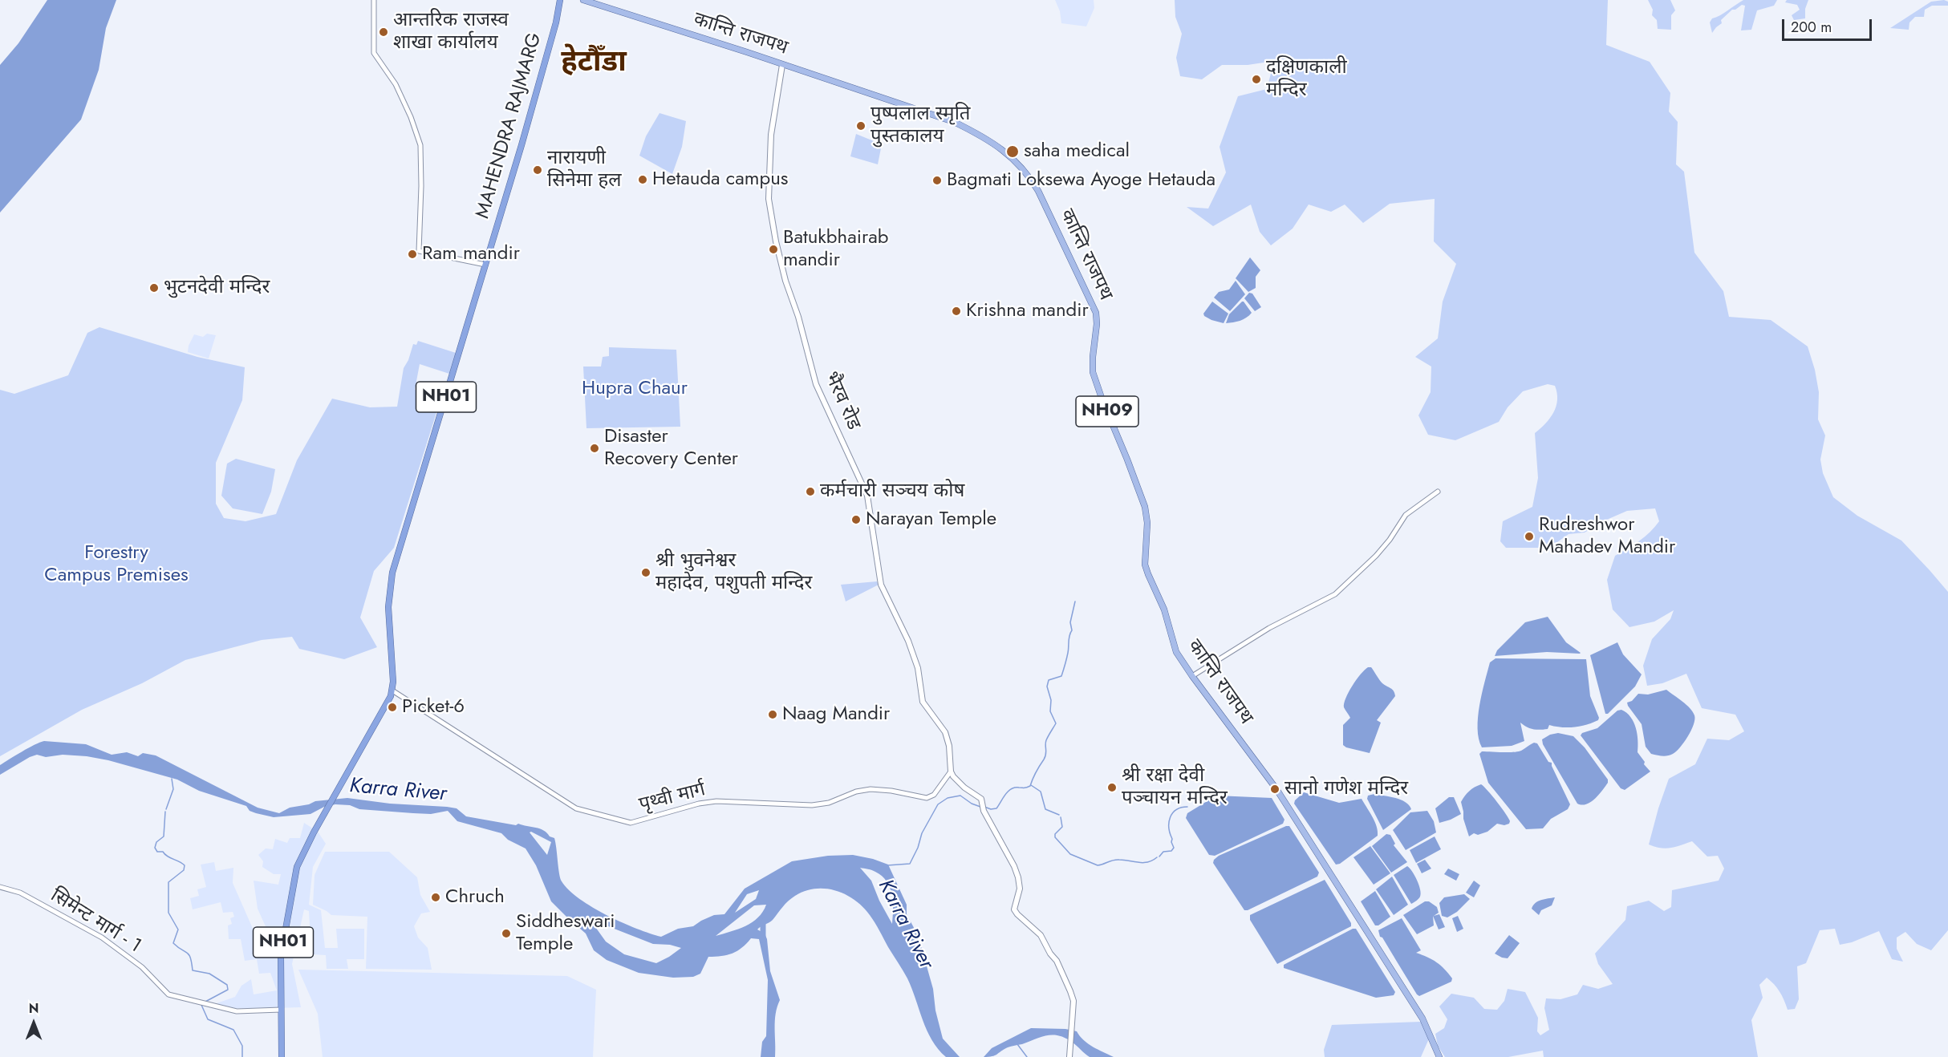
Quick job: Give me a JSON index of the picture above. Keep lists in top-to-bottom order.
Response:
{
  "streets": {
    "highway": ["MAHENDRA RAJMARG", "NH01"],
    "main road": ["कान्ति राजपथ", "भैरव रोड", "NH09"],
    "street": ["पृथ्वी मार्ग", "सिमेन्ट मार्ग - 1"]
  },
  "crossings": [
    ["कान्ति राजपथ", "भैरव रोड"],
    ["MAHENDRA RAJMARG", "पृथ्वी मार्ग"],
    ["MAHENDRA RAJMARG", "सिमेन्ट मार्ग - 1"],
    ["भैरव रोड", "पृथ्वी मार्ग"]
  ],
  "districts": ["हेटौँडा"],
  "water": ["Karra River"],
  "parks": ["Hupra Chaur", "Forestry Campus Premises"],
  "places": [
    "आन्तरिक राजस्व शाखा कार्यालय",
    "दक्षिणकाली मन्दिर",
    "पुष्पलाल स्मृति पुस्तकालय",
    "saha medical",
    "नारायणी सिनेमा हल",
    "Hetauda campus",
    "Bagmati Loksewa Ayoge Hetauda",
    "Batukbhairab mandir",
    "Ram mandir",
    "भुटनदेवी मन्दिर",
    "Krishna mandir",
    "Disaster Recovery Center",
    "कर्मचारी सञ्चय कोष",
    "Narayan Temple",
    "Rudreshwor Mahadev Mandir",
    "श्री भुवनेश्वर महादेव, पशुपती मन्दिर",
    "Picket-6",
    "Naag Mandir",
    "श्री रक्षा देवी पञ्चायन मन्दिर",
    "सानो गणेश मन्दिर",
    "Chruch",
    "Siddheswari Temple"
  ],
  "scale_bar": "200 m",
  "north": "top"
}
